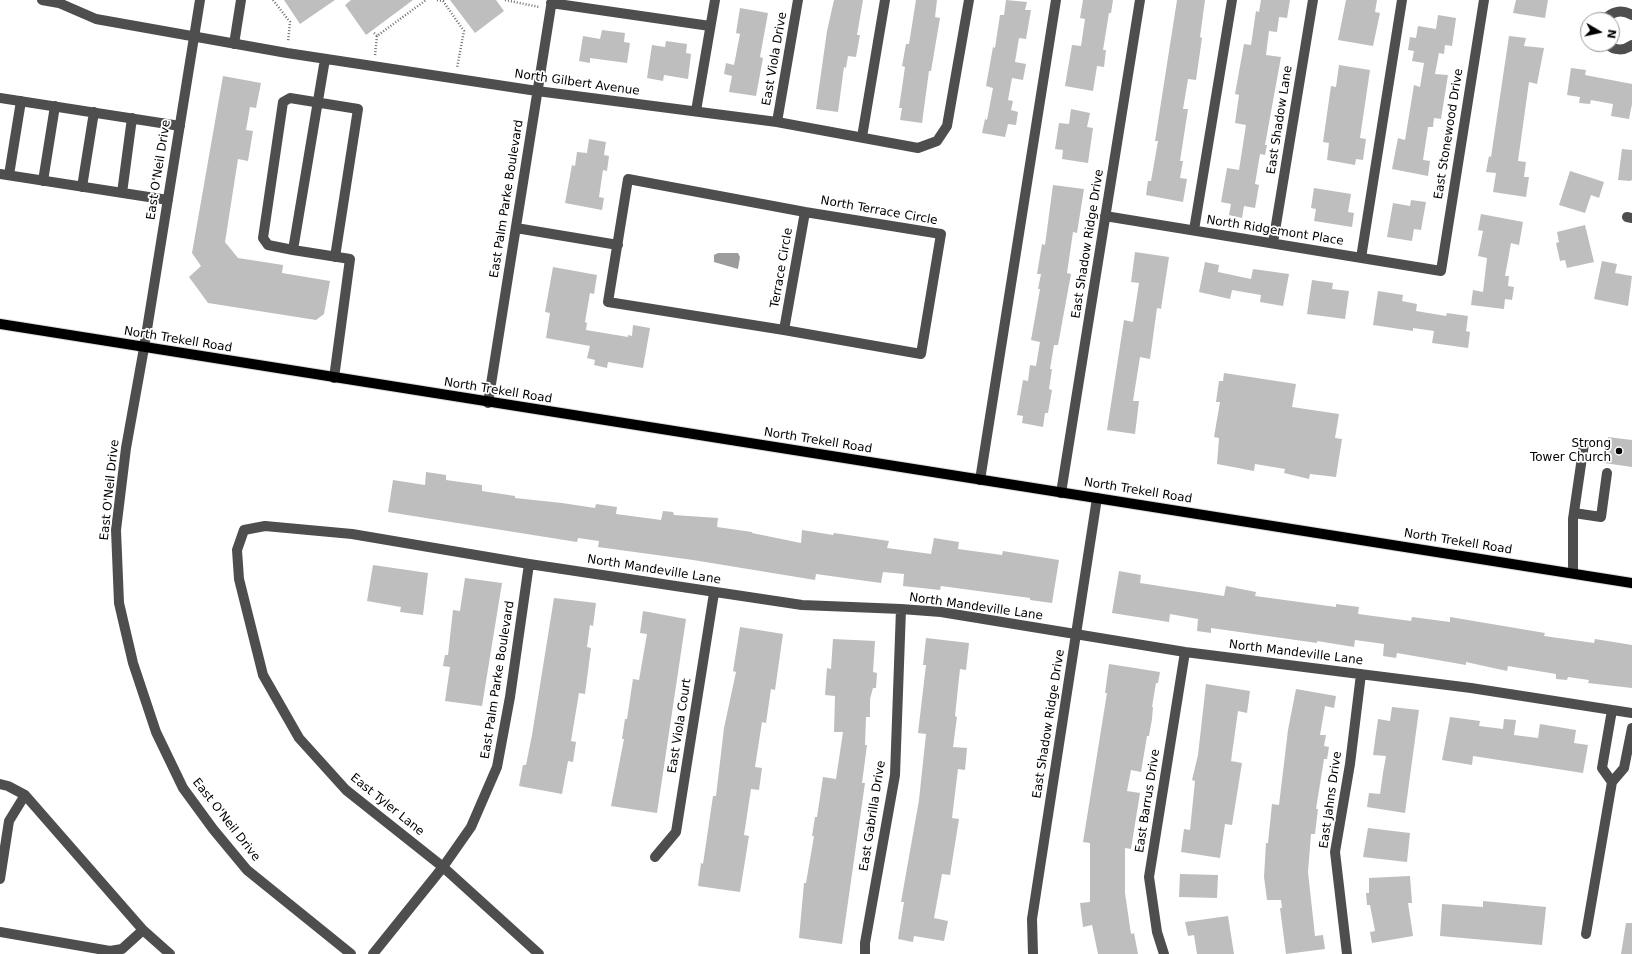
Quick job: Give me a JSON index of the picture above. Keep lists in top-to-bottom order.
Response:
{
  "streets": {
    "main road": ["North Trekell Road"],
    "street": [
      "East Viola Drive",
      "North Gilbert Avenue",
      "East Shadow Lane",
      "East Stonewood Drive",
      "East O'Neil Drive",
      "East Palm Parke Boulevard",
      "North Terrace Circle",
      "North Ridgemont Place",
      "East Shadow Ridge Drive",
      "Terrace Circle",
      "North Mandeville Lane",
      "East Viola Court",
      "East Jahns Drive",
      "East Barrus Drive",
      "East Tyler Lane",
      "East Gabrilla Drive"
    ]
  },
  "crossings": [
    ["East Viola Drive", "North Gilbert Avenue"],
    ["North Gilbert Avenue", "East O'Neil Drive"],
    ["North Gilbert Avenue", "East Palm Parke Boulevard"],
    ["East Shadow Lane", "North Ridgemont Place"],
    ["East Stonewood Drive", "North Ridgemont Place"],
    ["East O'Neil Drive", "North Trekell Road"],
    ["East Palm Parke Boulevard", "North Trekell Road"],
    ["East Palm Parke Boulevard", "North Mandeville Lane"],
    ["East Palm Parke Boulevard", "East Tyler Lane"],
    ["North Terrace Circle", "Terrace Circle"],
    ["North Ridgemont Place", "East Shadow Ridge Drive"],
    ["East Shadow Ridge Drive", "North Trekell Road"],
    ["East Shadow Ridge Drive", "North Mandeville Lane"],
    ["North Mandeville Lane", "East Viola Court"],
    ["North Mandeville Lane", "East Jahns Drive"],
    ["North Mandeville Lane", "East Barrus Drive"],
    ["North Mandeville Lane", "East Tyler Lane"],
    ["North Mandeville Lane", "East Gabrilla Drive"]
  ],
  "places": ["Strong Tower Church"],
  "north": "right"
}
